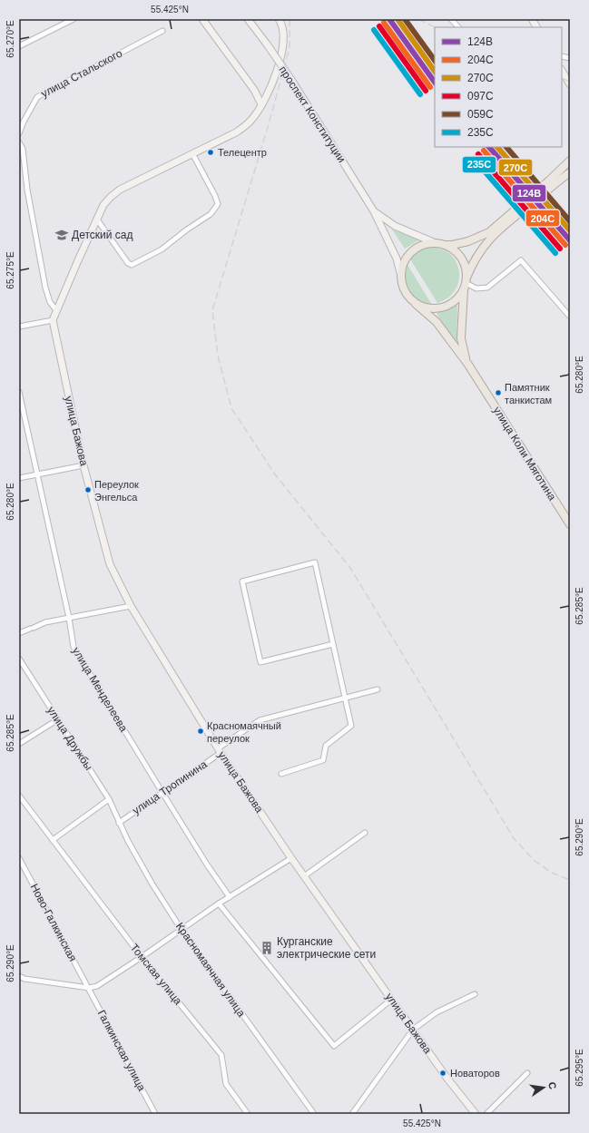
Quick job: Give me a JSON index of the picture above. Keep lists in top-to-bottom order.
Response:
{
  "streets": {
    "main road": ["проспект Конституции", "улица Бажова", "улица Коли Мяготина"],
    "street": [
      "улица Стальского",
      "улица Менделеева",
      "улица Дружбы",
      "улица Тропинина",
      "Ново-Галкинская",
      "Красномаячная улица",
      "Томская улица",
      "Галкинская улица"
    ]
  },
  "crossings": [
    ["проспект Конституции", "улица Коли Мяготина"],
    ["улица Бажова", "улица Тропинина"],
    ["улица Менделеева", "улица Тропинина"],
    ["улица Дружбы", "улица Тропинина"],
    ["улица Дружбы", "Красномаячная улица"],
    ["улица Тропинина", "Красномаячная улица"],
    ["Ново-Галкинская", "Галкинская улица"]
  ],
  "places": {
    "other": [
      "Телецентр",
      "Памятник танкистам",
      "Переулок Энгельса",
      "Красномаячный переулок",
      "Новаторов"
    ],
    "school or university": ["Детский сад"],
    "building": ["Курганские электрические сети"]
  },
  "lines": [
    "transit line 124В",
    "transit line 270С",
    "transit line 059С",
    "transit line 204С",
    "transit line 097С",
    "transit line 235С"
  ],
  "legend": [
    "124В",
    "204С",
    "270С",
    "097С",
    "059С",
    "235С"
  ],
  "north": "right",
  "coordinates": [
    "55.425°N",
    "65.270°E",
    "65.275°E",
    "65.280°E",
    "65.285°E",
    "65.290°E",
    "65.295°E"
  ]
}
